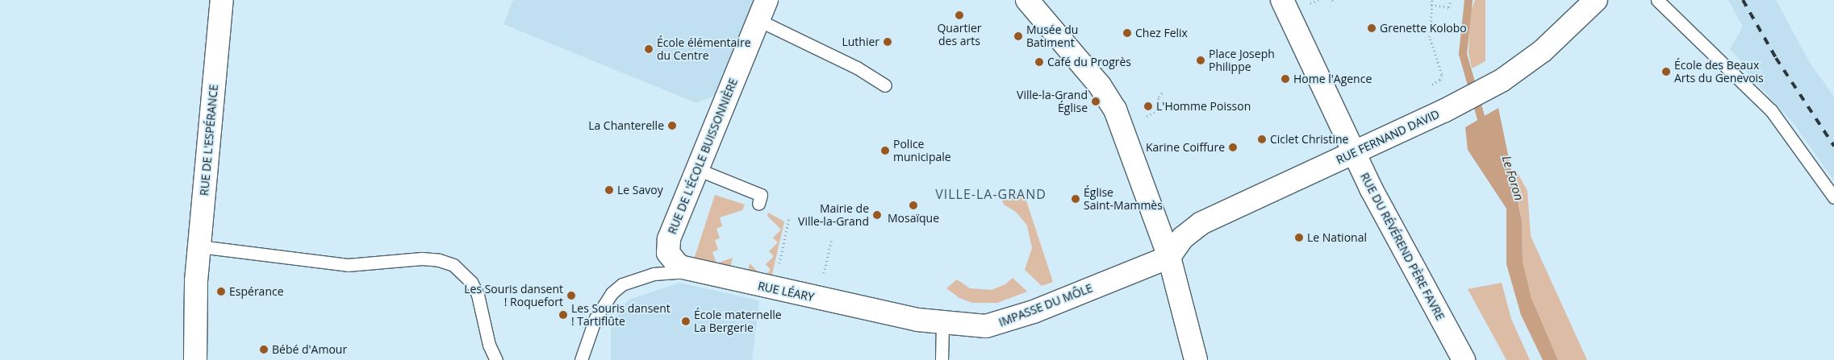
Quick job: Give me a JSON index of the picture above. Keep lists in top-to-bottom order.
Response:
{
  "streets": {
    "street": [
      "RUE FERNAND DAVID",
      "RUE DE L'ESPÉRANCE",
      "RUE DE L'ÉCOLE BUISSONNIÈRE",
      "RUE DU RÉVÉREND PÈRE FAVRE",
      "RUE LÉARY",
      "IMPASSE DU MÔLE"
    ]
  },
  "crossings": [
    ["RUE FERNAND DAVID", "RUE DU RÉVÉREND PÈRE FAVRE"],
    ["RUE FERNAND DAVID", "IMPASSE DU MÔLE"],
    ["RUE DE L'ÉCOLE BUISSONNIÈRE", "RUE LÉARY"],
    ["RUE LÉARY", "IMPASSE DU MÔLE"]
  ],
  "districts": ["VILLE-LA-GRAND"],
  "water": ["Le Foron"],
  "places": [
    "Quartier des arts",
    "Grenette Kolobo",
    "Chez Felix",
    "Musée du Batiment",
    "Luthier",
    "École élémentaire du Centre",
    "Place Joseph Philippe",
    "Café du Progrès",
    "École des Beaux Arts du Genevois",
    "Home l'Agence",
    "Ville-la-Grand Église",
    "L'Homme Poisson",
    "La Chanterelle",
    "Ciclet Christine",
    "Karine Coiffure",
    "Police municipale",
    "Le Savoy",
    "Église Saint-Mammès",
    "Mosaïque",
    "Mairie de Ville-la-Grand",
    "Le National",
    "Espérance",
    "Les Souris dansent ! Roquefort",
    "Les Souris dansent ! Tartiflûte",
    "École maternelle La Bergerie",
    "Bébé d'Amour"
  ]
}
